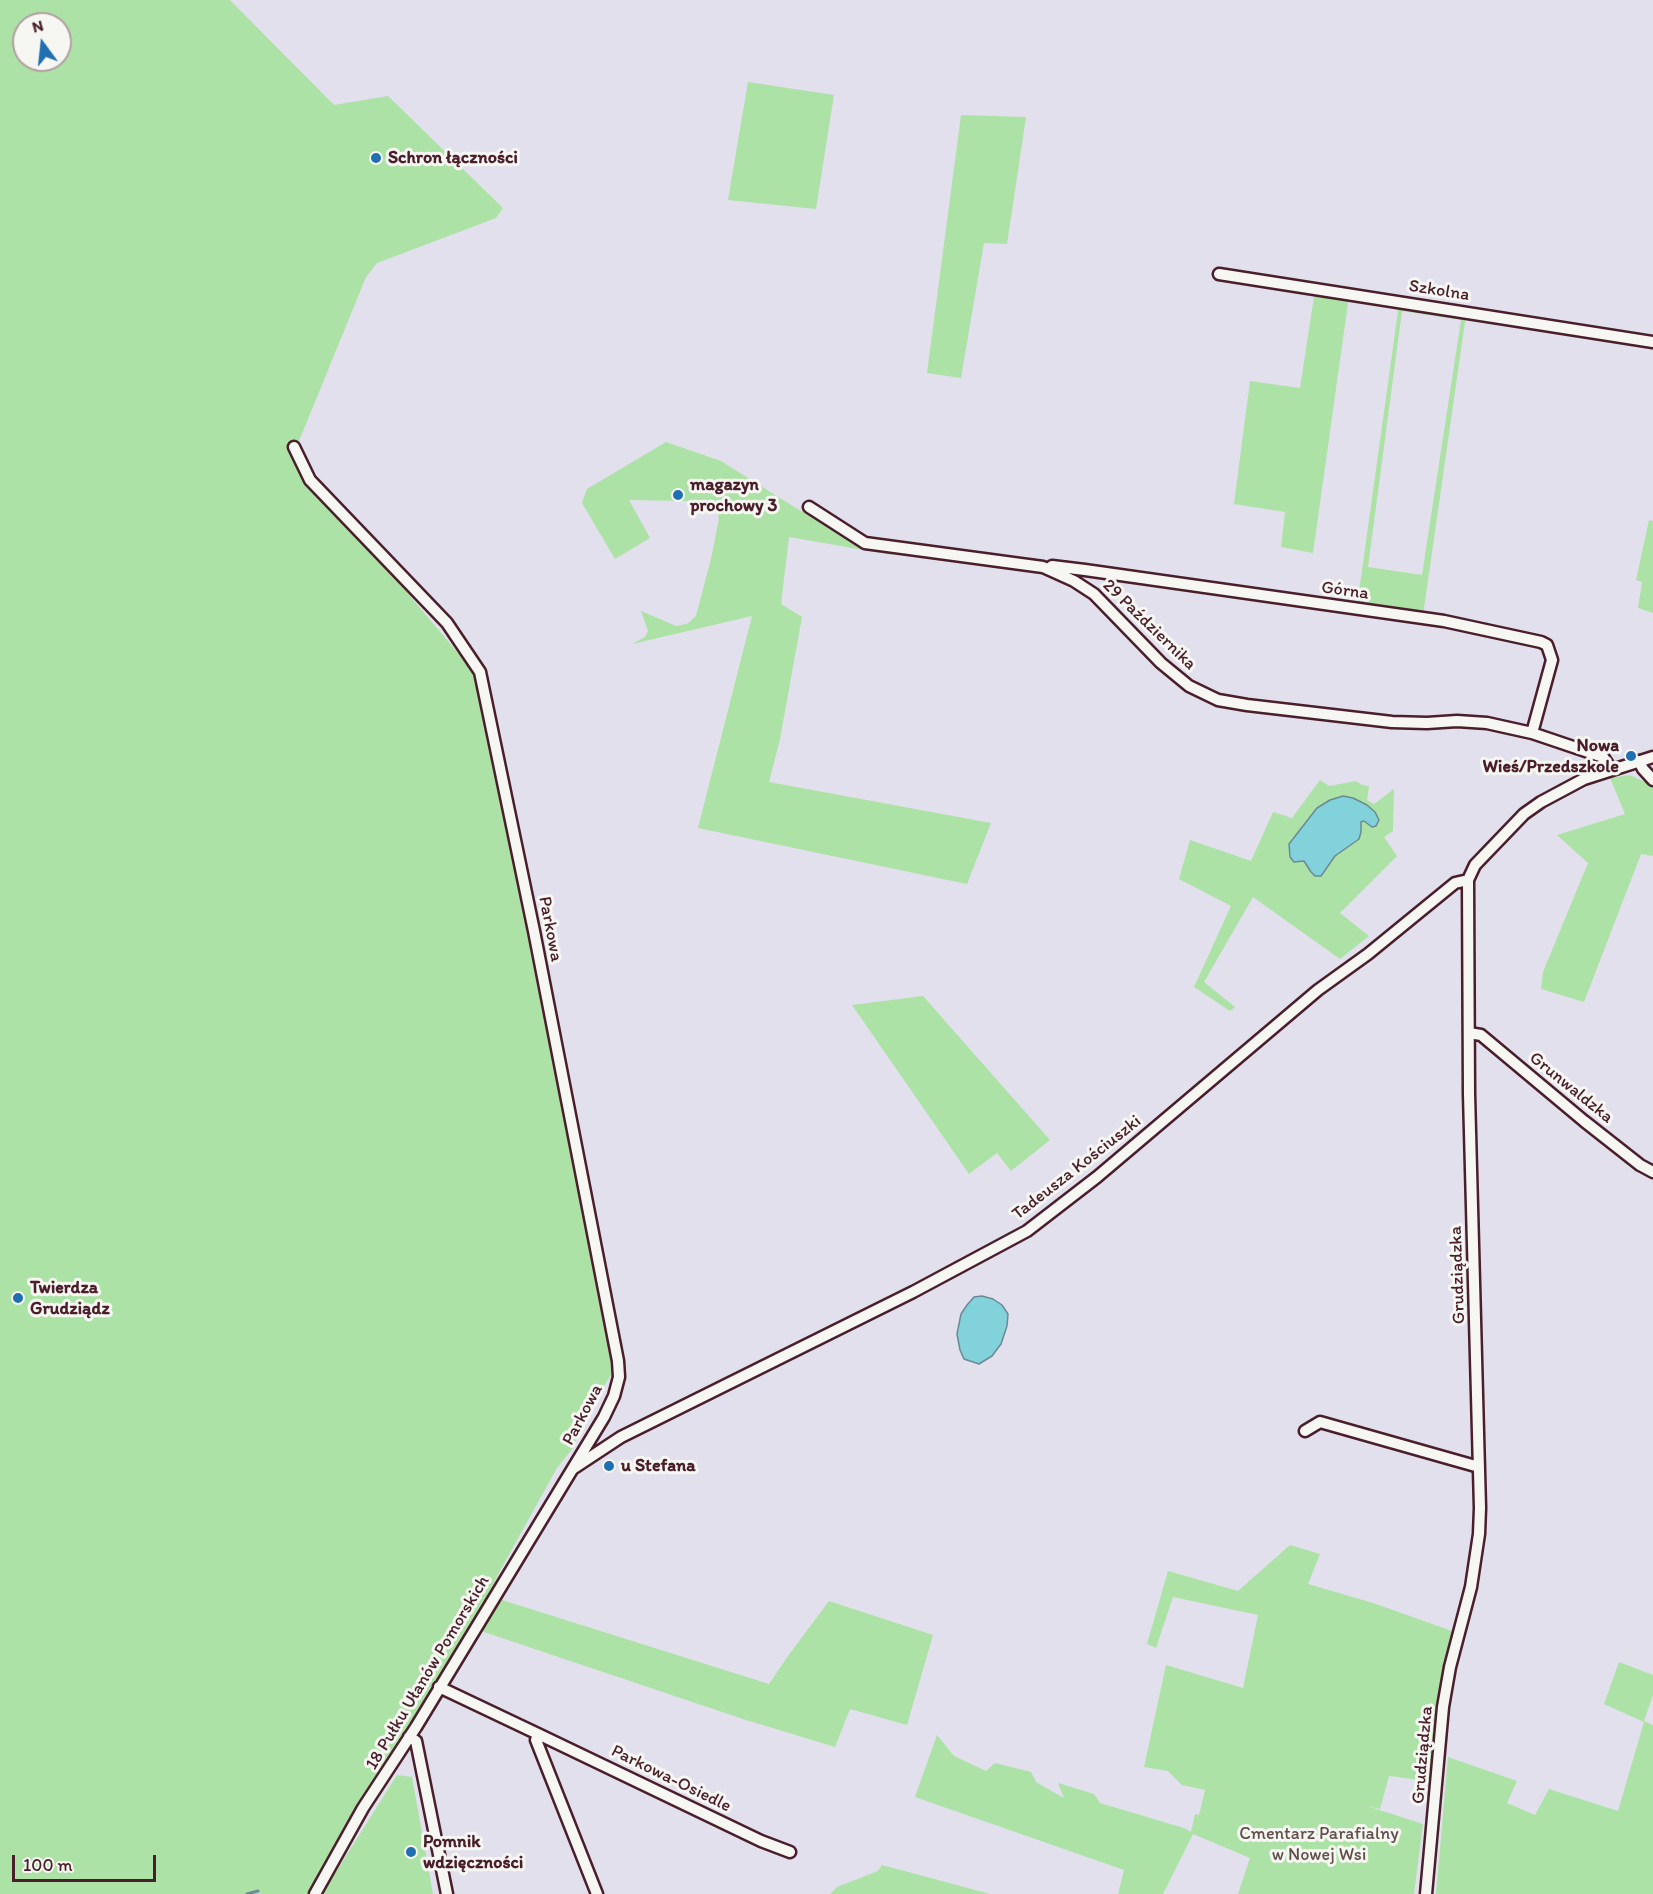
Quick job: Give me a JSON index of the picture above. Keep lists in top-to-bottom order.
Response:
{
  "streets": {
    "street": [
      "Szkolna",
      "Górna",
      "29 Października",
      "Parkowa",
      "Grunwaldzka",
      "Tadeusza Kościuszki",
      "Grudziądzka",
      "18 Pułku Ułanów Pomorskich",
      "Parkowa-Osiedle"
    ]
  },
  "crossings": [
    ["Górna", "29 Października"],
    ["Parkowa", "Tadeusza Kościuszki"],
    ["Parkowa", "18 Pułku Ułanów Pomorskich"],
    ["Grunwaldzka", "Grudziądzka"],
    ["Tadeusza Kościuszki", "Grudziądzka"],
    ["Tadeusza Kościuszki", "18 Pułku Ułanów Pomorskich"],
    ["18 Pułku Ułanów Pomorskich", "Parkowa-Osiedle"]
  ],
  "parks": ["Cmentarz Parafialny w Nowej Wsi"],
  "places": [
    "Schron łączności",
    "magazyn prochowy 3",
    "Nowa Wieś/Przedszkole",
    "Twierdza Grudziądz",
    "u Stefana",
    "Pomnik wdzięczności"
  ],
  "scale_bar": "100 m",
  "north": "top"
}
